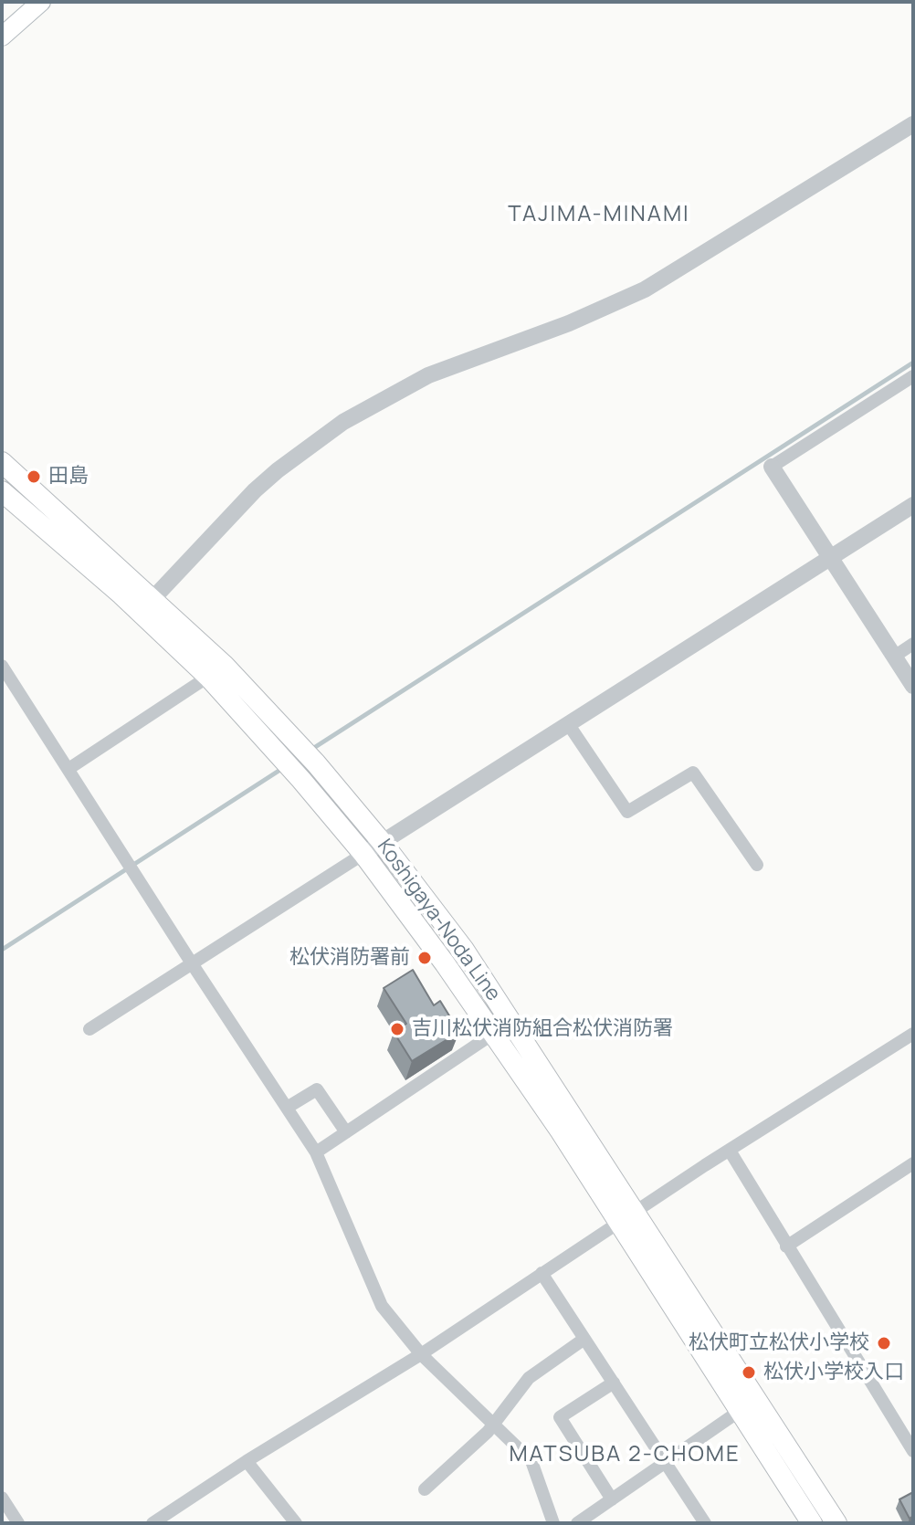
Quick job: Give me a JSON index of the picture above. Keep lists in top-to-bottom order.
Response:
{
  "streets": {
    "main road": ["Koshigaya-Noda Line"]
  },
  "districts": ["TAJIMA-MINAMI", "MATSUBA 2-CHOME"],
  "places": [
    "田島",
    "松伏消防署前",
    "吉川松伏消防組合松伏消防署",
    "松伏町立松伏小学校",
    "松伏小学校入口"
  ]
}
